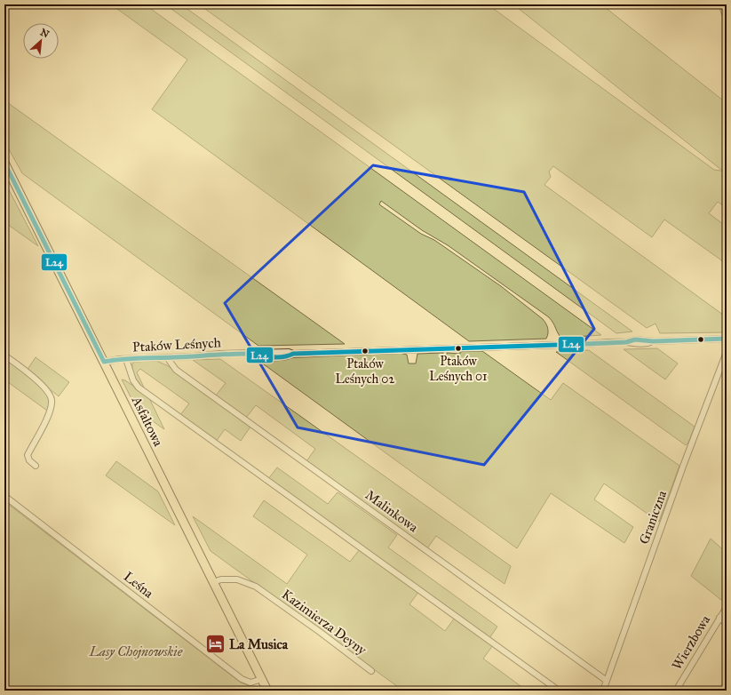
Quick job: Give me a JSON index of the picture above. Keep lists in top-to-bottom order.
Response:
{
  "streets": {
    "main road": ["Asfaltowa"],
    "street": [
      "Ptaków Leśnych",
      "Malinkowa",
      "Graniczna",
      "Leśna",
      "Kazimierza Deyny",
      "Wierzbowa"
    ]
  },
  "crossings": [
    ["Ptaków Leśnych", "Asfaltowa"],
    ["Ptaków Leśnych", "Malinkowa"],
    ["Asfaltowa", "Leśna"],
    ["Asfaltowa", "Kazimierza Deyny"],
    ["Malinkowa", "Graniczna"]
  ],
  "parks": ["Lasy Chojnowskie"],
  "places": {
    "other": ["Ptaków Leśnych 01", "Ptaków Leśnych 02"],
    "hotel": ["La Musica"]
  },
  "lines": ["transit line L24"],
  "north": "top right"
}
